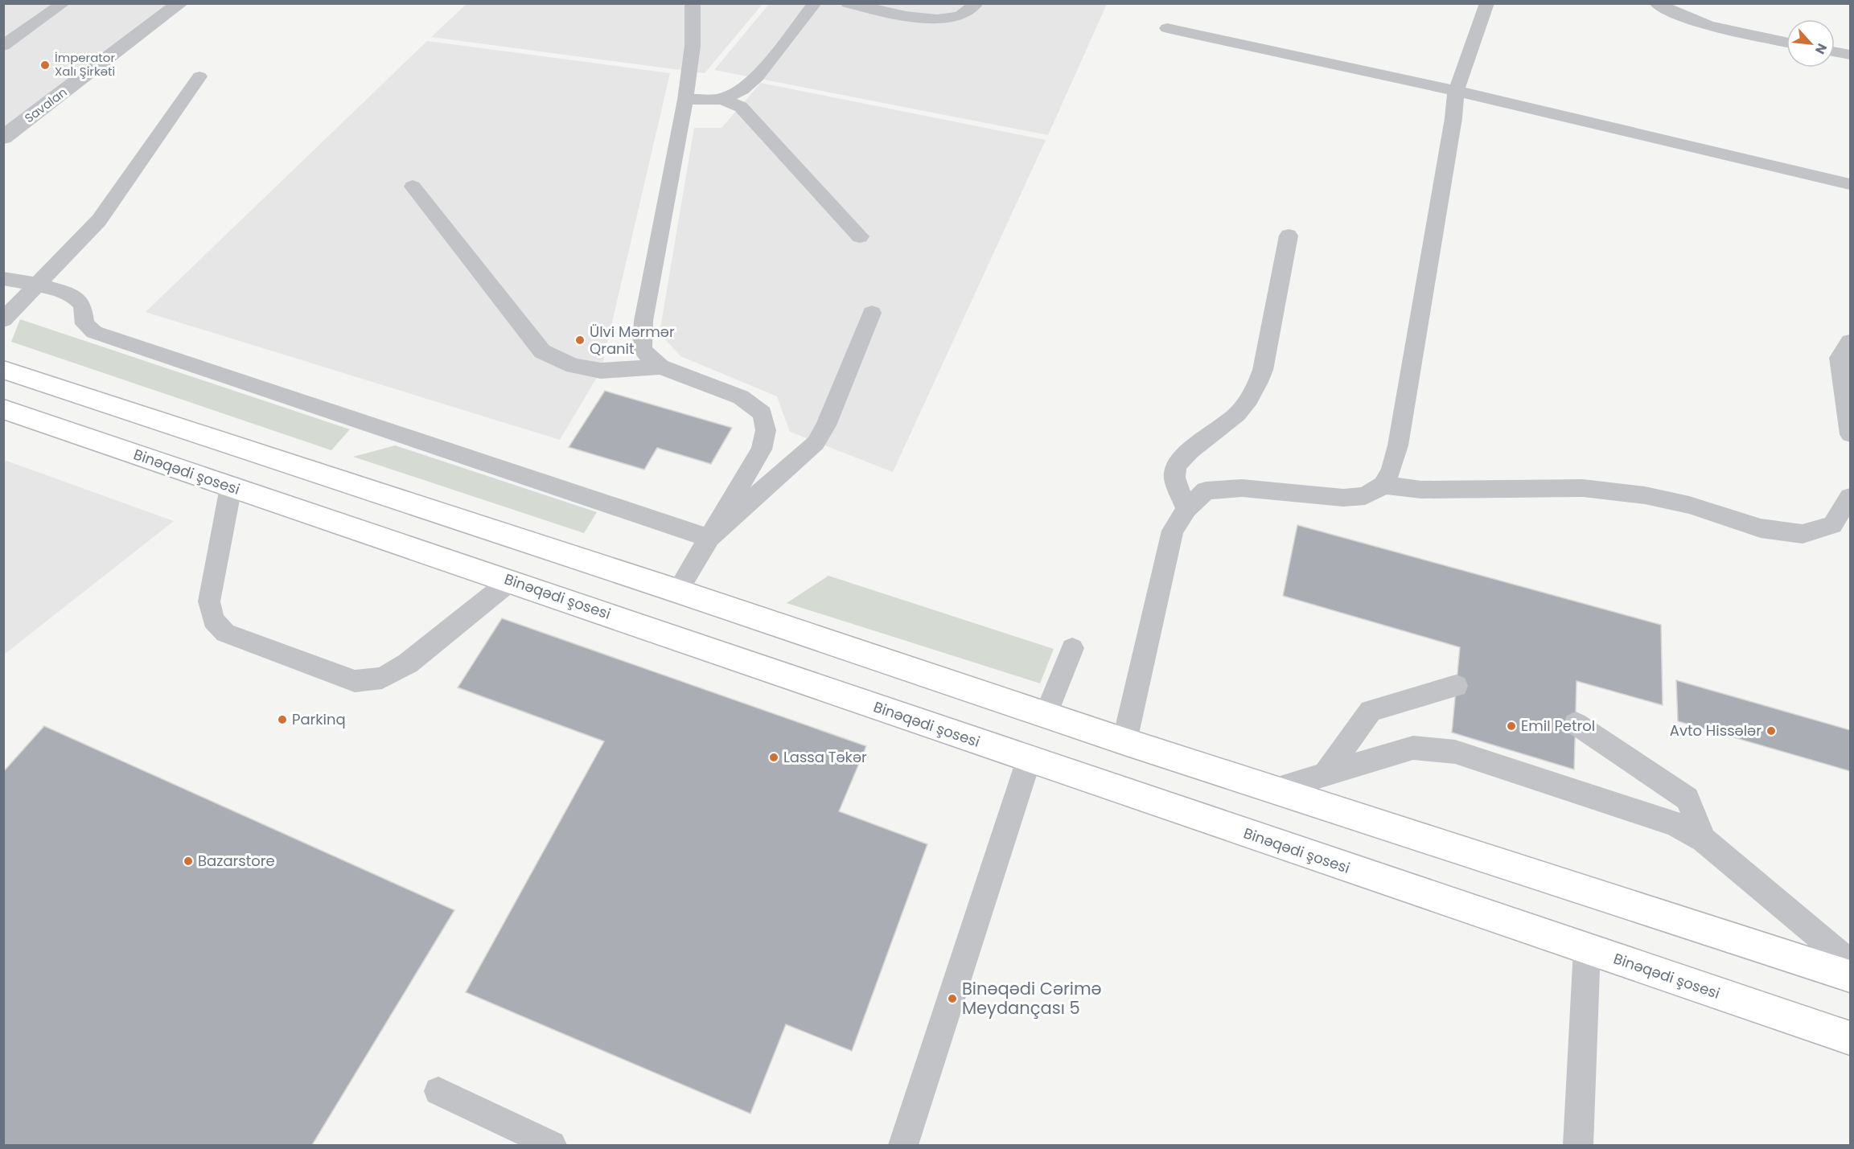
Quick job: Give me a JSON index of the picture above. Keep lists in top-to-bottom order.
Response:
{
  "streets": {
    "main road": ["Binəqədi şosesi"],
    "street": ["Savalan"]
  },
  "places": [
    "İmperator Xalı Şirkəti",
    "Ülvi Mərmər Qranit",
    "Parkinq",
    "Emil Petrol",
    "Avto Hissələr",
    "Lassa Təkər",
    "Bazarstore",
    "Binəqədi Cərimə Meydançası 5"
  ],
  "north": "bottom right"
}
